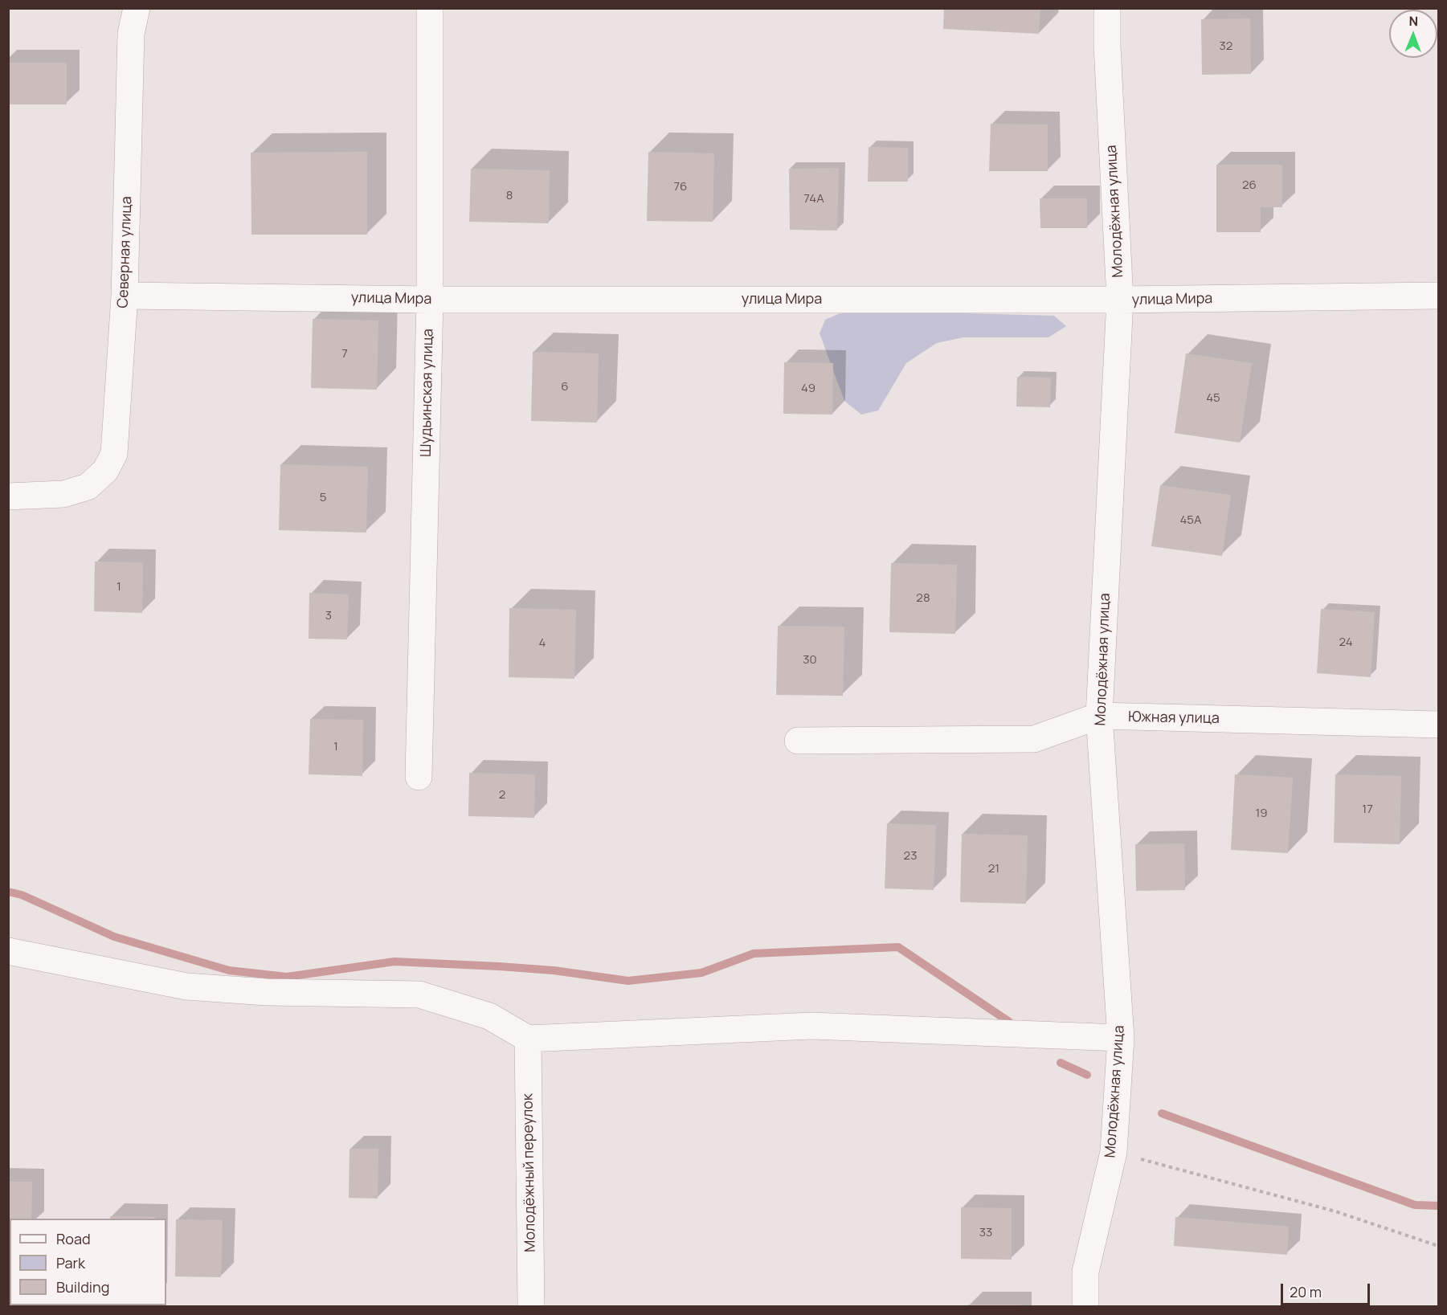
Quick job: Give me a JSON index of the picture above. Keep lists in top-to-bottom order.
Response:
{
  "streets": {
    "street": [
      "Молодёжная улица",
      "Северная улица",
      "улица Мира",
      "Шудьинская улица",
      "Южная улица",
      "Молодёжный переулок"
    ]
  },
  "crossings": [
    ["Молодёжная улица", "улица Мира"],
    ["Молодёжная улица", "Южная улица"],
    ["Северная улица", "улица Мира"],
    ["улица Мира", "Шудьинская улица"]
  ],
  "house_numbers": [
    "32",
    "26",
    "76",
    "8",
    "74А",
    "7",
    "6",
    "49",
    "45",
    "5",
    "45А",
    "1",
    "28",
    "3",
    "24",
    "4",
    "30",
    "1",
    "2",
    "17",
    "19",
    "23",
    "21",
    "33"
  ],
  "legend": ["Road", "Park", "Building"],
  "scale_bar": "20 m",
  "north": "top"
}
